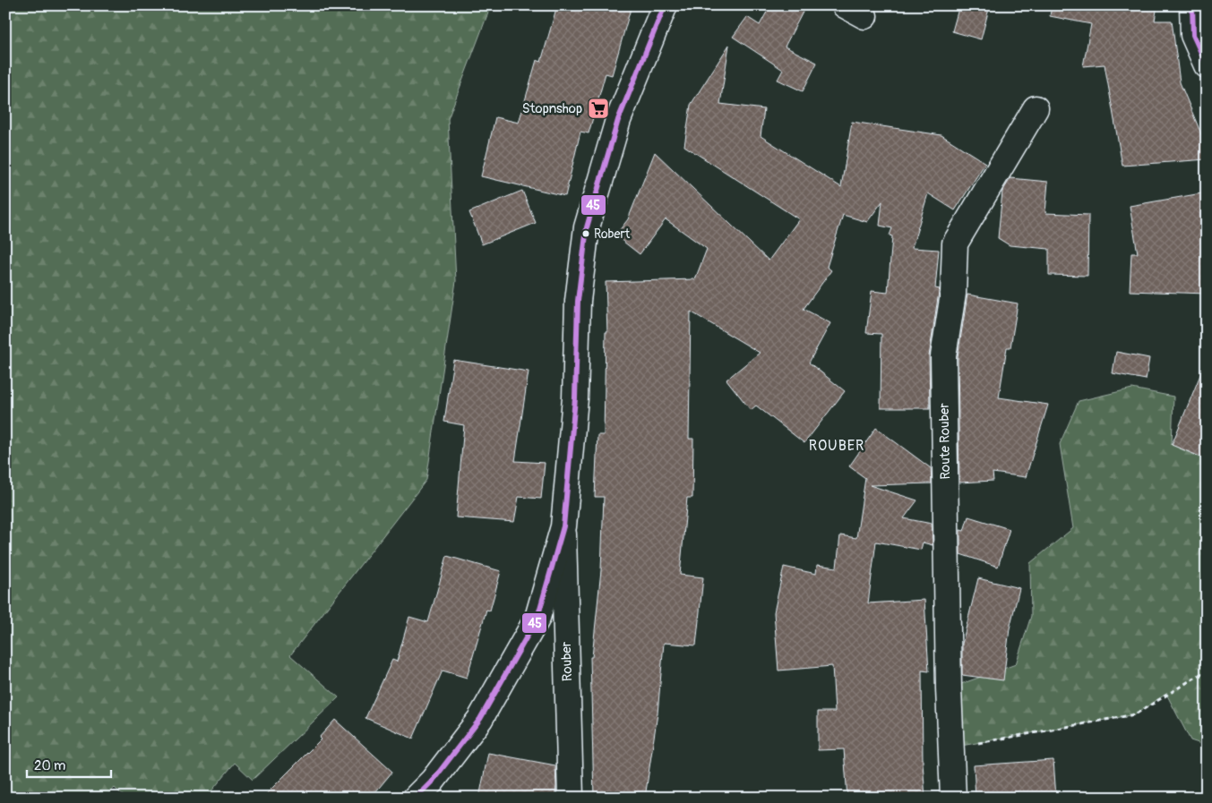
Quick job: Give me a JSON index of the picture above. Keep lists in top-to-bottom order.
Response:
{
  "streets": {
    "street": ["Route Rouber", "Rouber"]
  },
  "districts": ["ROUBER"],
  "places": {
    "supermarket": ["Stopnshop"],
    "other": ["Robert"]
  },
  "lines": ["transit line 45"],
  "scale_bar": "20 m"
}
